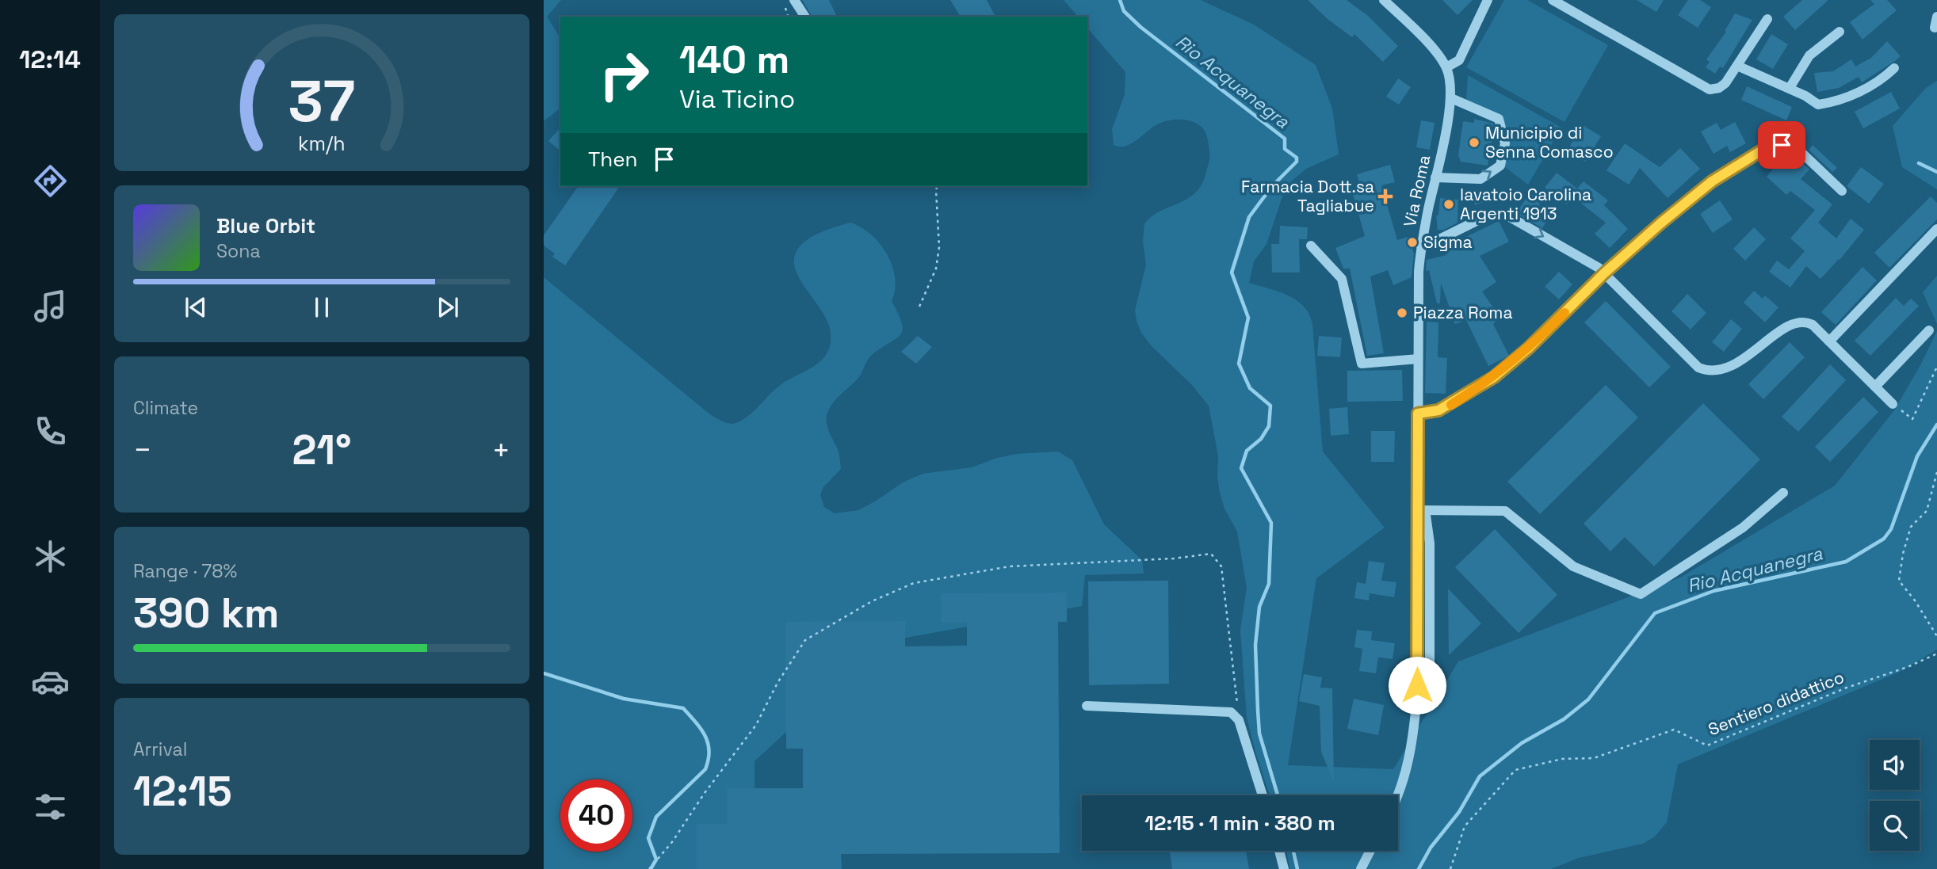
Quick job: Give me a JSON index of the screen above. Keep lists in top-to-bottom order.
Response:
{
  "streets": {
    "street": ["Via Roma"],
    "path": ["Sentiero didattico"]
  },
  "water": ["Rio Acquanegra"],
  "places": {
    "other": [
      "Municipio di Senna Comasco",
      "lavatoio Carolina Argenti 1913",
      "Sigma",
      "Piazza Roma"
    ],
    "health": ["Farmacia Dott.sa Tagliabue"]
  },
  "page": {
    "tabs": "12:14",
    "turn": ["140 m", "Via Ticino"],
    "then": "Then",
    "song": ["Blue Orbit", "Sona"],
    "tile": [
      "Climate",
      ["Range · 78%", "390 km"],
      ["Arrival", "12:15"]
    ],
    "heat": ["−", "21°", "+"],
    "limit": "40",
    "trip": "12:15 · 1 min · 380 m",
    "gauge": ["37", "km/h"]
  }
}
